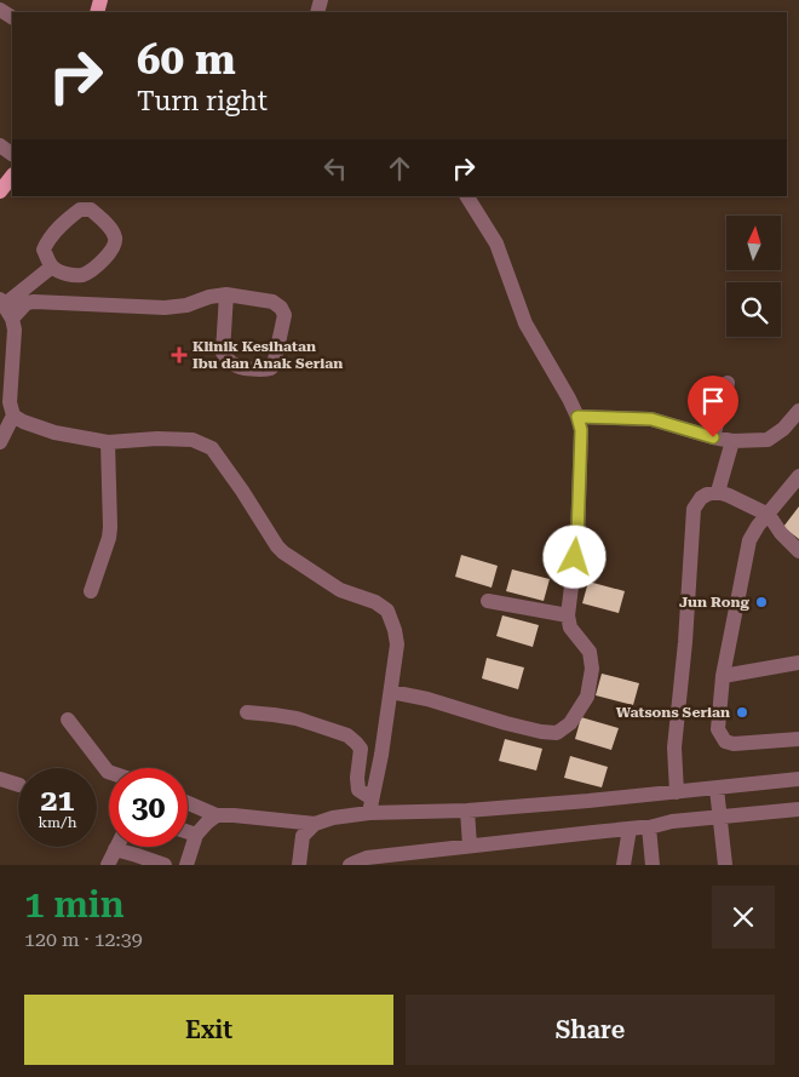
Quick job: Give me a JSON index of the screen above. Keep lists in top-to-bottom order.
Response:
{
  "places": {
    "health": ["Klinik Kesihatan Ibu dan Anak Serian"],
    "other": ["Jun Rong", "Watsons Serian"]
  },
  "north": "top",
  "page": {
    "turn": ["60 m", "Turn right"],
    "speed": "21 km/h",
    "limit": "30",
    "heading": ["1 min", "120 m · 12:39"],
    "buttons": ["Exit", "Share"]
  }
}
